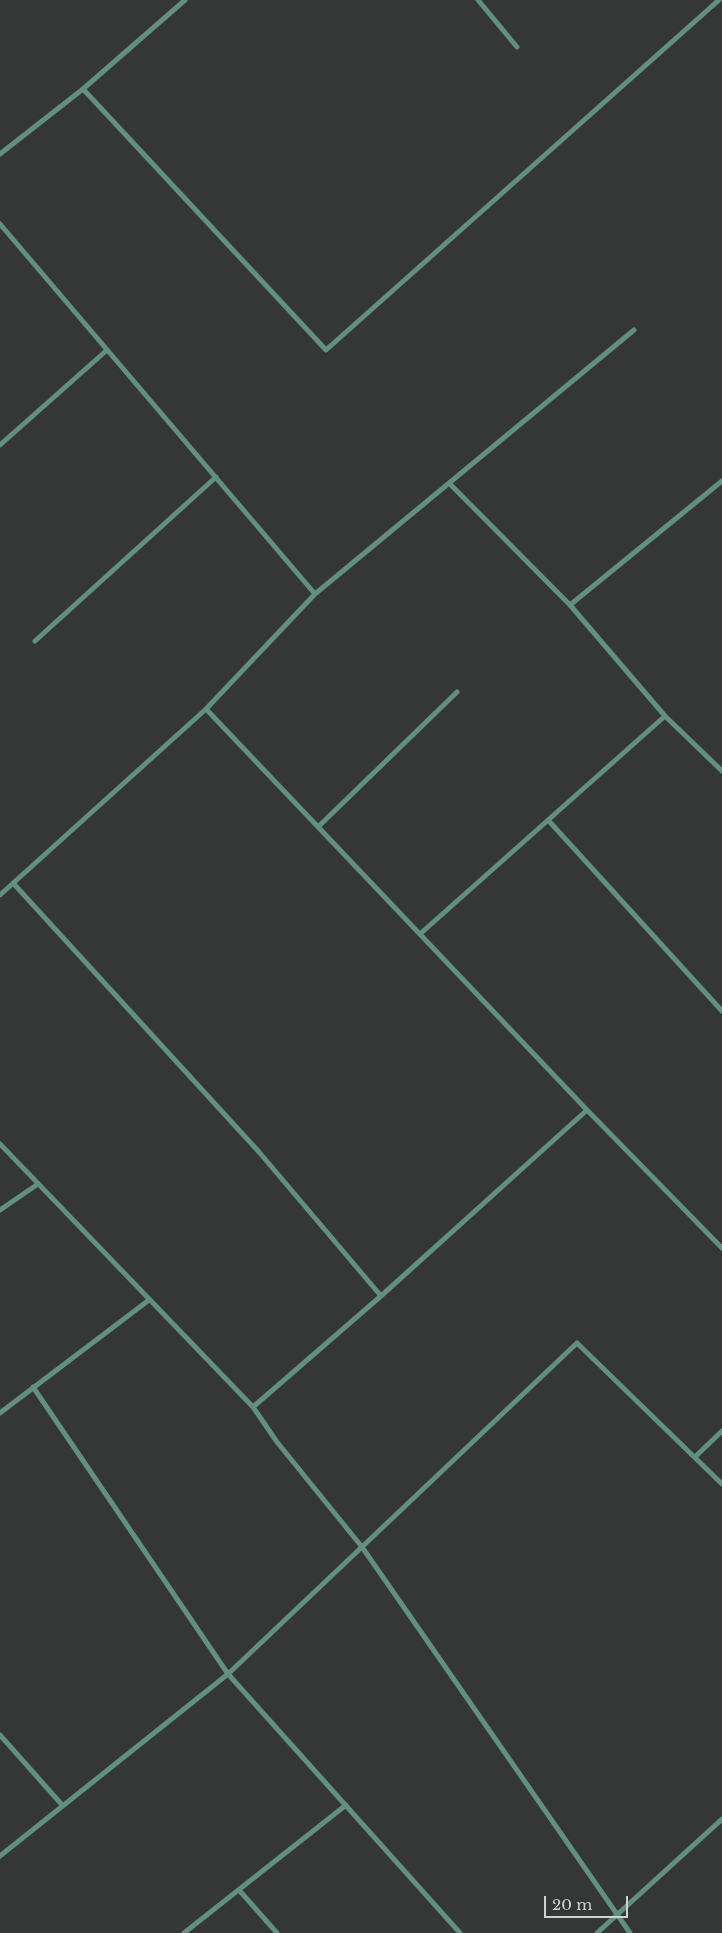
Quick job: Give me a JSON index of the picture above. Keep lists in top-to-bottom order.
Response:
{
  "scale_bar": "20 m"
}
